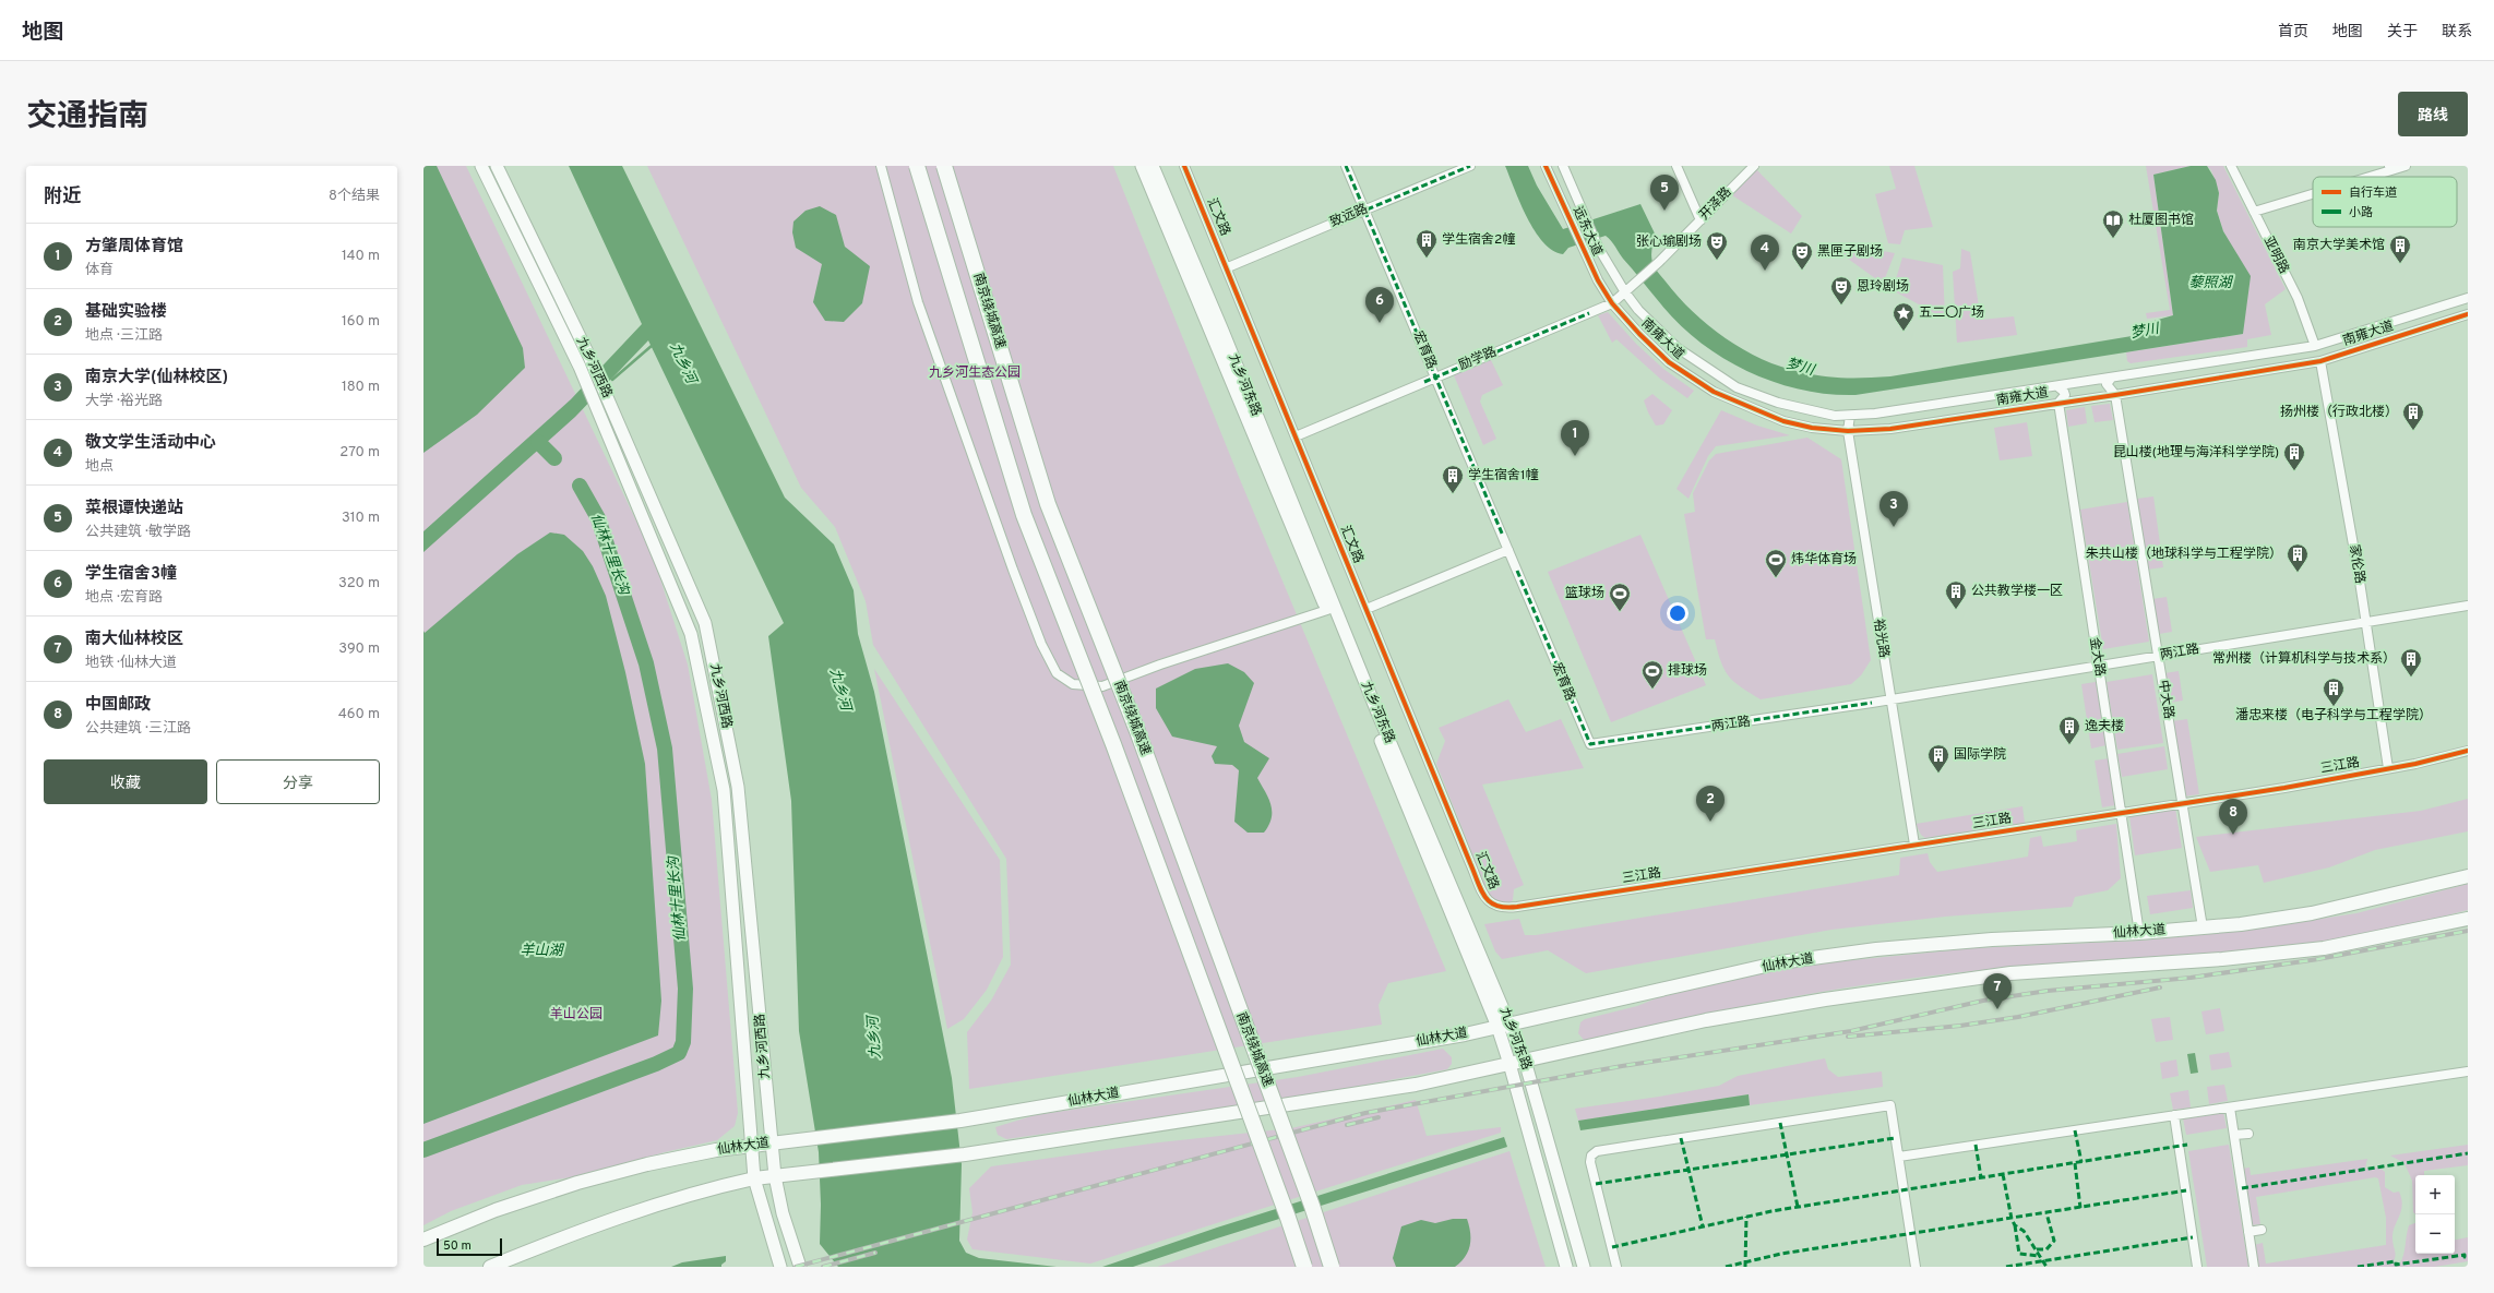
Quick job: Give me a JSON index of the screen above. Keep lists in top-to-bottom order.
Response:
{
  "streets": {
    "highway": ["南京绕城高速"],
    "main road": ["九乡河西路", "九乡河东路", "仙林大道"],
    "street": [
      "开泽路",
      "致远路",
      "汇文路",
      "远东大道",
      "亚明路",
      "南雍大道",
      "宏育路",
      "励学路",
      "家伦路",
      "裕光路",
      "两江路",
      "金大路",
      "中大路",
      "三江路"
    ]
  },
  "crossings": [
    ["开泽路", "远东大道"],
    ["开泽路", "南雍大道"],
    ["开泽路", "励学路"],
    ["致远路", "汇文路"],
    ["致远路", "宏育路"],
    ["汇文路", "励学路"],
    ["汇文路", "三江路"],
    ["远东大道", "南雍大道"],
    ["远东大道", "励学路"],
    ["亚明路", "南雍大道"],
    ["南雍大道", "励学路"],
    ["南雍大道", "家伦路"],
    ["南雍大道", "裕光路"],
    ["南雍大道", "金大路"],
    ["南雍大道", "中大路"],
    ["宏育路", "励学路"],
    ["宏育路", "两江路"],
    ["九乡河西路", "仙林大道"],
    ["九乡河东路", "仙林大道"],
    ["家伦路", "两江路"],
    ["家伦路", "三江路"],
    ["裕光路", "两江路"],
    ["裕光路", "三江路"],
    ["两江路", "金大路"],
    ["两江路", "中大路"],
    ["金大路", "三江路"],
    ["金大路", "仙林大道"],
    ["中大路", "三江路"],
    ["中大路", "仙林大道"]
  ],
  "water": [
    "藜照湖",
    "梦川",
    "九乡河",
    "仙林十里长沟",
    "羊山湖"
  ],
  "parks": ["九乡河生态公园", "羊山公园"],
  "places": {
    "library": ["杜厦图书馆"],
    "building": [
      "学生宿舍2幢",
      "南京大学美术馆",
      "扬州楼（行政北楼）",
      "昆山楼(地理与海洋科学学院)",
      "学生宿舍1幢",
      "朱共山楼（地球科学与工程学院）",
      "公共教学楼一区",
      "常州楼（计算机科学与技术系）",
      "潘忠来楼（电子科学与工程学院）",
      "逸夫楼",
      "国际学院"
    ],
    "theatre": ["张心瑜剧场", "黑匣子剧场", "恩玲剧场"],
    "place": ["五二〇广场"],
    "sports": ["炜华体育场", "篮球场", "排球场"]
  },
  "legend": ["自行车道", "小路"],
  "scale_bar": "50 m",
  "page": {
    "header": "地图",
    "nav": [
      "首页",
      "地图",
      "关于",
      "联系"
    ],
    "title": "交通指南",
    "buttons": [
      "路线",
      ["收藏", "分享"]
    ],
    "heading": ["附近", "8个结果"],
    "pins": [
      "5",
      "4",
      "6",
      "1",
      "3",
      "2",
      "8",
      "7"
    ],
    "list": [
      {
        "mark": "1",
        "name": "方肇周体育馆",
        "note": "体育",
        "value": "140 m"
      },
      {
        "mark": "2",
        "name": "基础实验楼",
        "note": "地点 · 三江路",
        "value": "160 m"
      },
      {
        "mark": "3",
        "name": "南京大学(仙林校区)",
        "note": "大学 · 裕光路",
        "value": "180 m"
      },
      {
        "mark": "4",
        "name": "敬文学生活动中心",
        "note": "地点",
        "value": "270 m"
      },
      {
        "mark": "5",
        "name": "菜根谭快递站",
        "note": "公共建筑 · 敏学路",
        "value": "310 m"
      },
      {
        "mark": "6",
        "name": "学生宿舍3幢",
        "note": "地点 · 宏育路",
        "value": "320 m"
      },
      {
        "mark": "7",
        "name": "南大仙林校区",
        "note": "地铁 · 仙林大道",
        "value": "390 m"
      },
      {
        "mark": "8",
        "name": "中国邮政",
        "note": "公共建筑 · 三江路",
        "value": "460 m"
      }
    ],
    "map_buttons": ["+", "−"],
    "scale": "50 m"
  }
}
